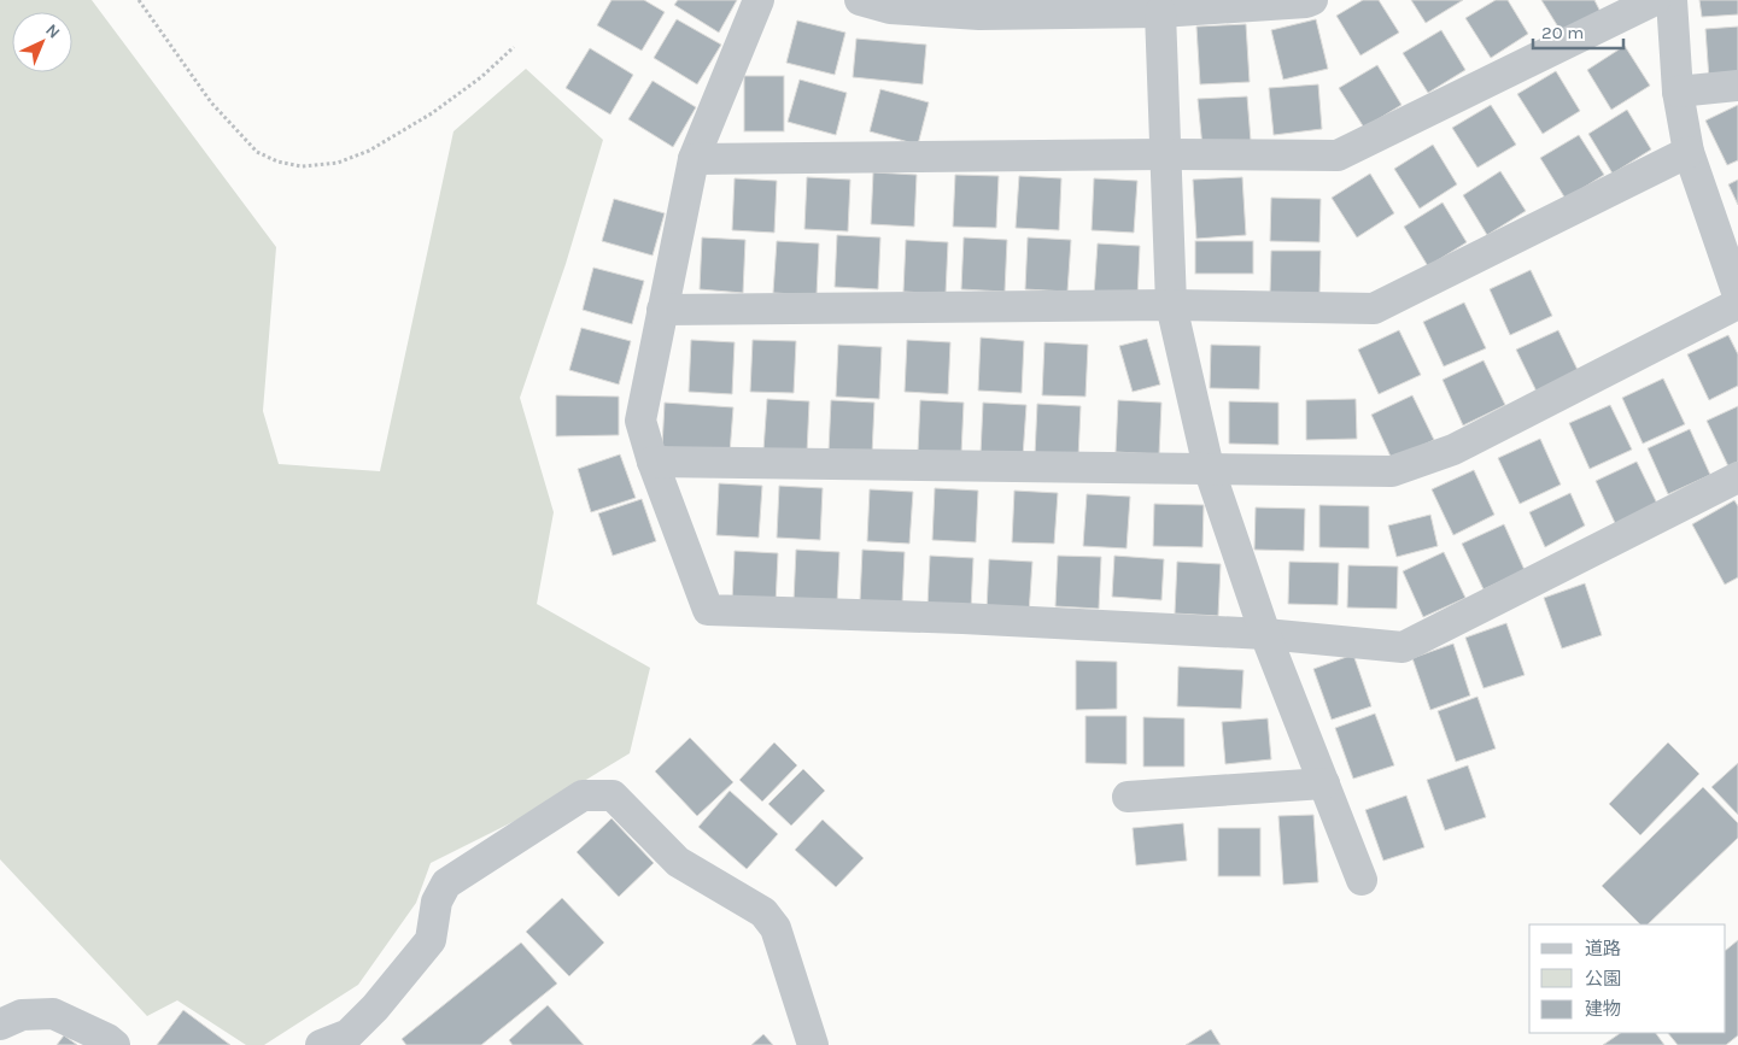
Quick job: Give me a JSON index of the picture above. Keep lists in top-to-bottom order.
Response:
{
  "legend": ["道路", "公園", "建物"],
  "scale_bar": "20 m",
  "north": "top right"
}
